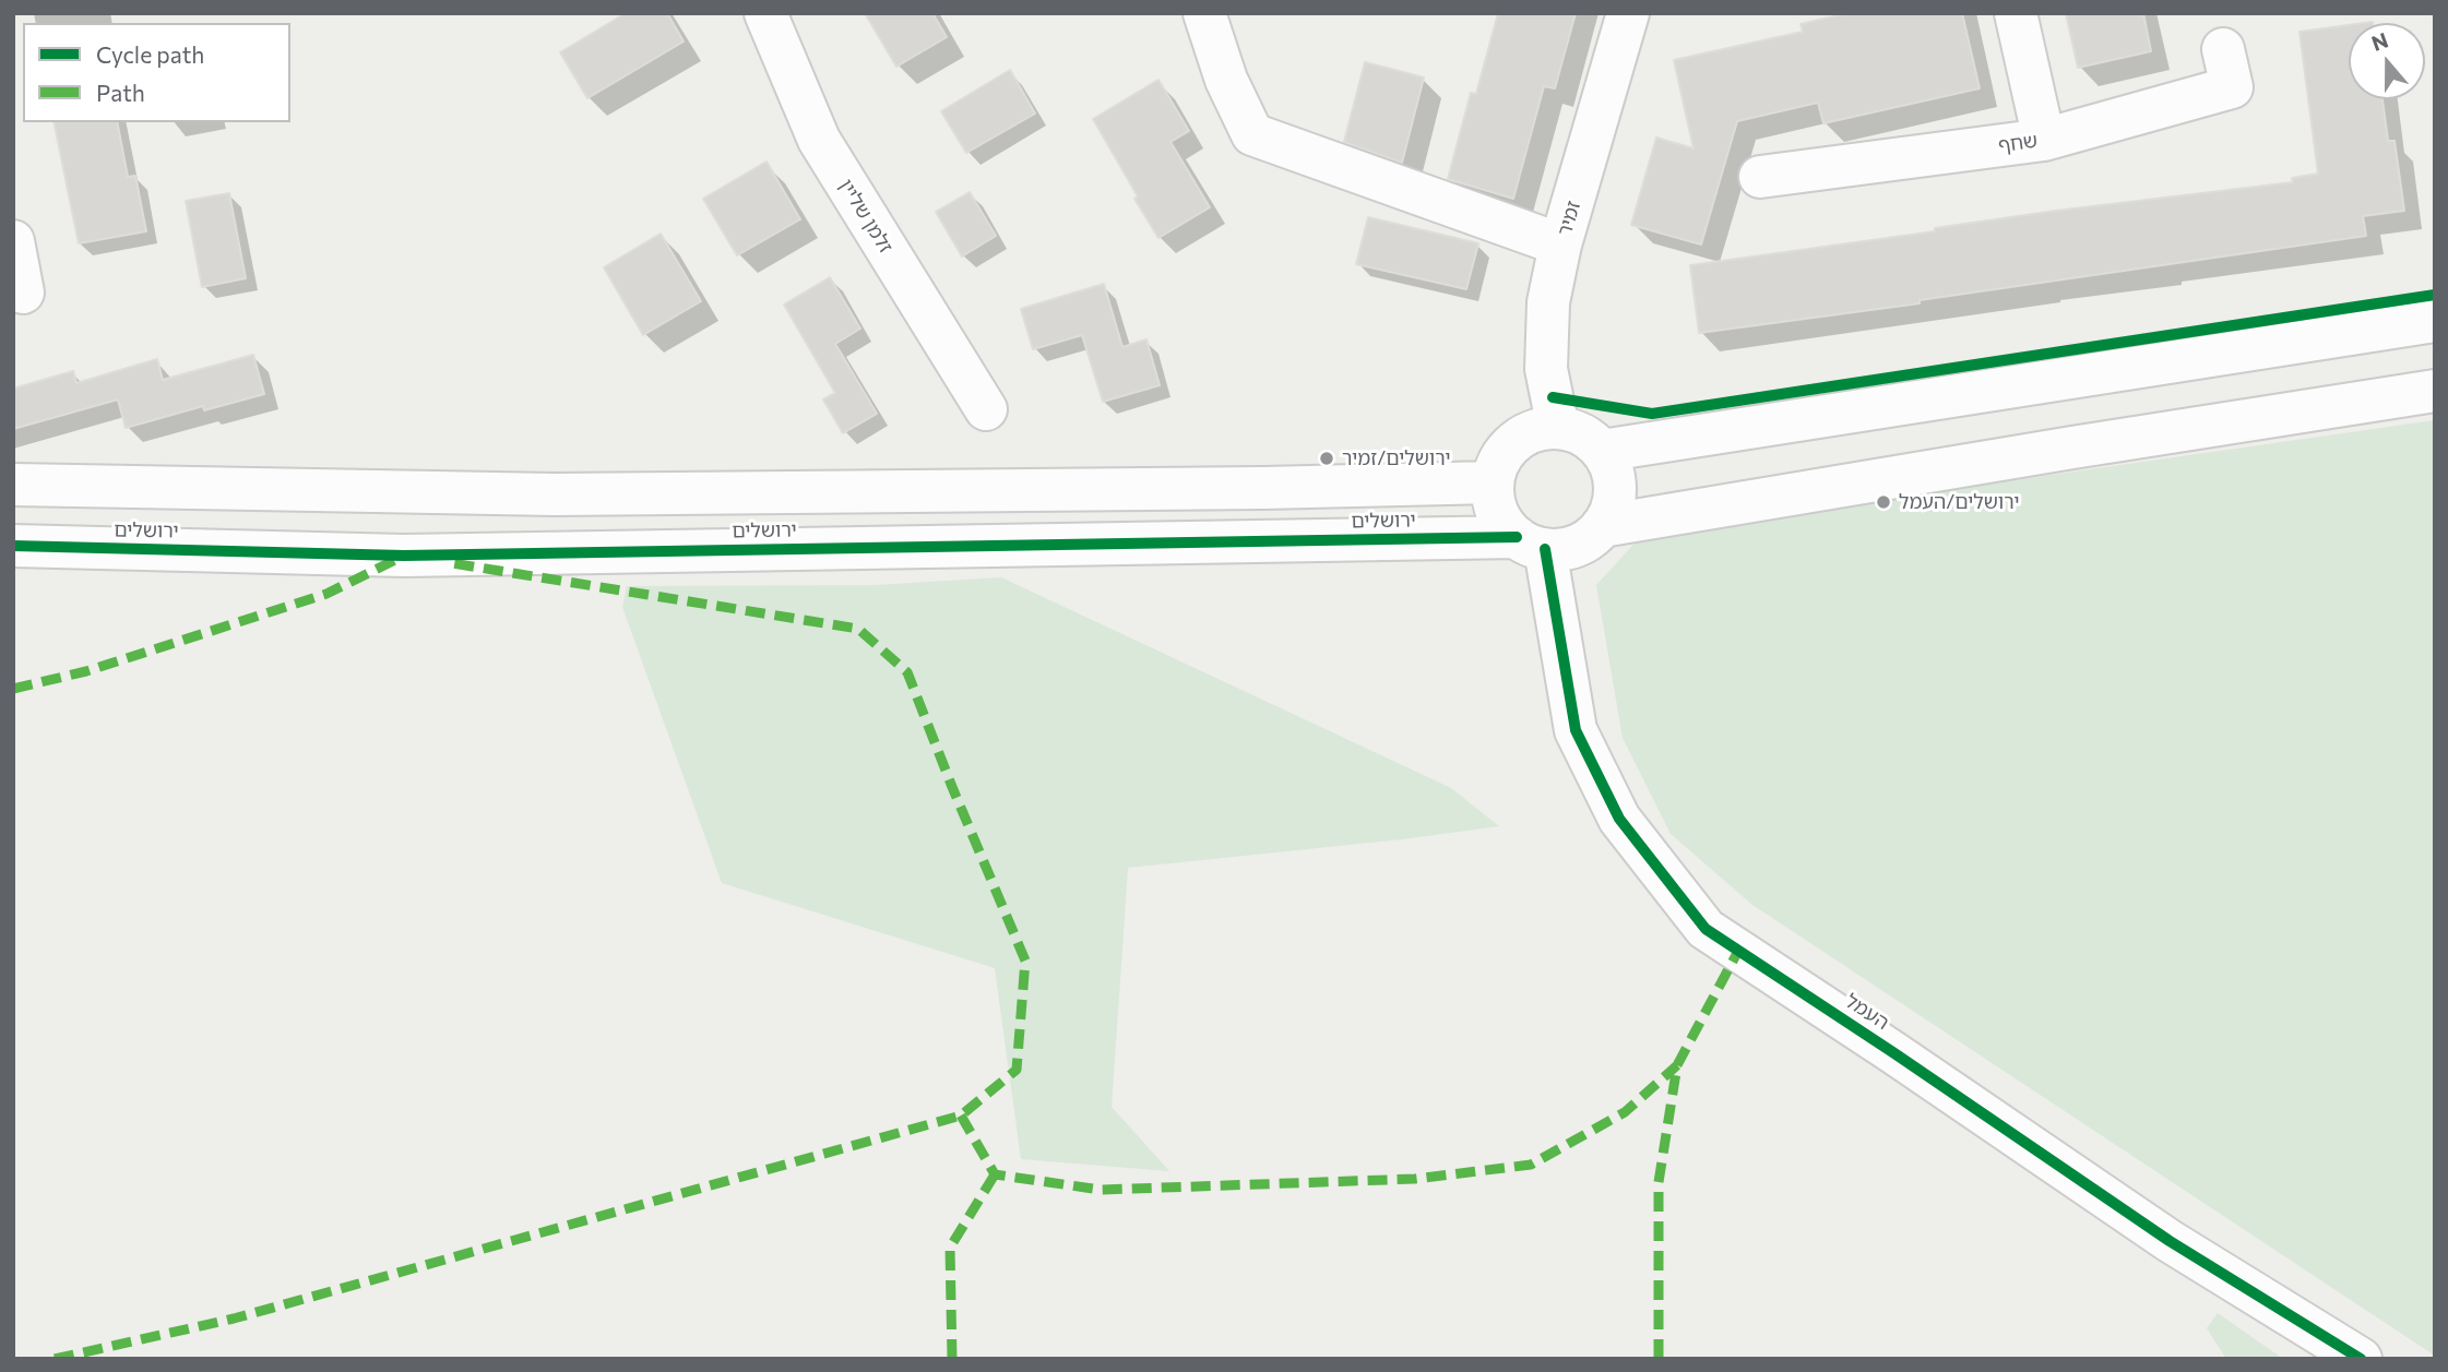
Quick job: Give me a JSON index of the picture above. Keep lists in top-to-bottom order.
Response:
{
  "streets": {
    "street": [
      "שחף",
      "זלמן שליין",
      "זמיר",
      "ירושלים",
      "העמל"
    ]
  },
  "crossings": [
    ["זמיר", "ירושלים"],
    ["זמיר", "העמל"],
    ["ירושלים", "העמל"]
  ],
  "places": ["ירושלים/זמיר", "ירושלים/העמל"],
  "legend": ["Cycle path", "Path"],
  "north": "top"
}
